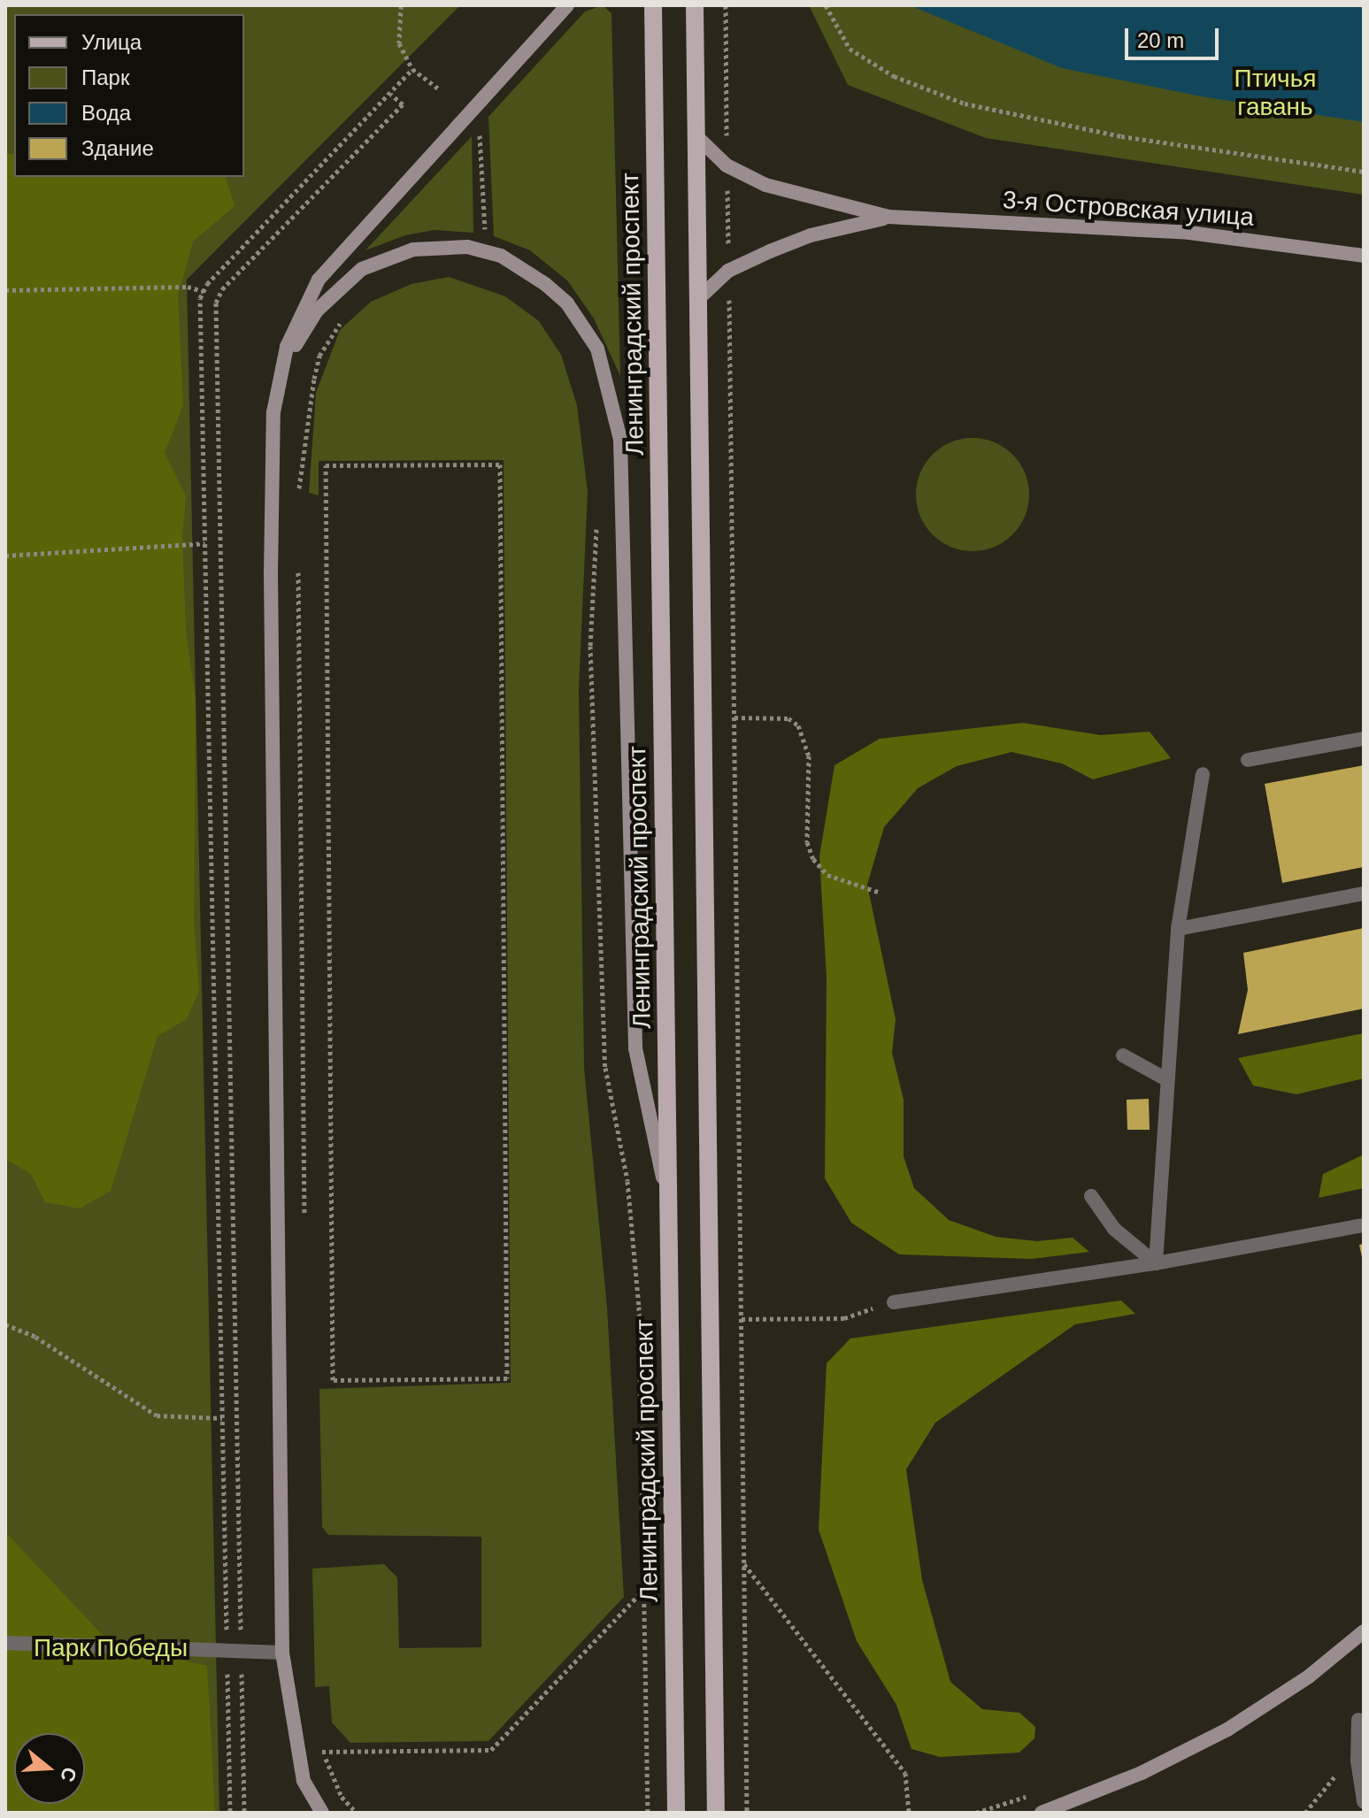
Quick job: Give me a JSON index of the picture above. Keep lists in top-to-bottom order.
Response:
{
  "streets": {
    "main road": ["Ленинградский проспект"],
    "street": ["3-я Островская улица"]
  },
  "parks": ["Птичья гавань", "Парк Победы"],
  "legend": [
    "Улица",
    "Парк",
    "Вода",
    "Здание"
  ],
  "scale_bar": "20 m",
  "north": "right"
}
